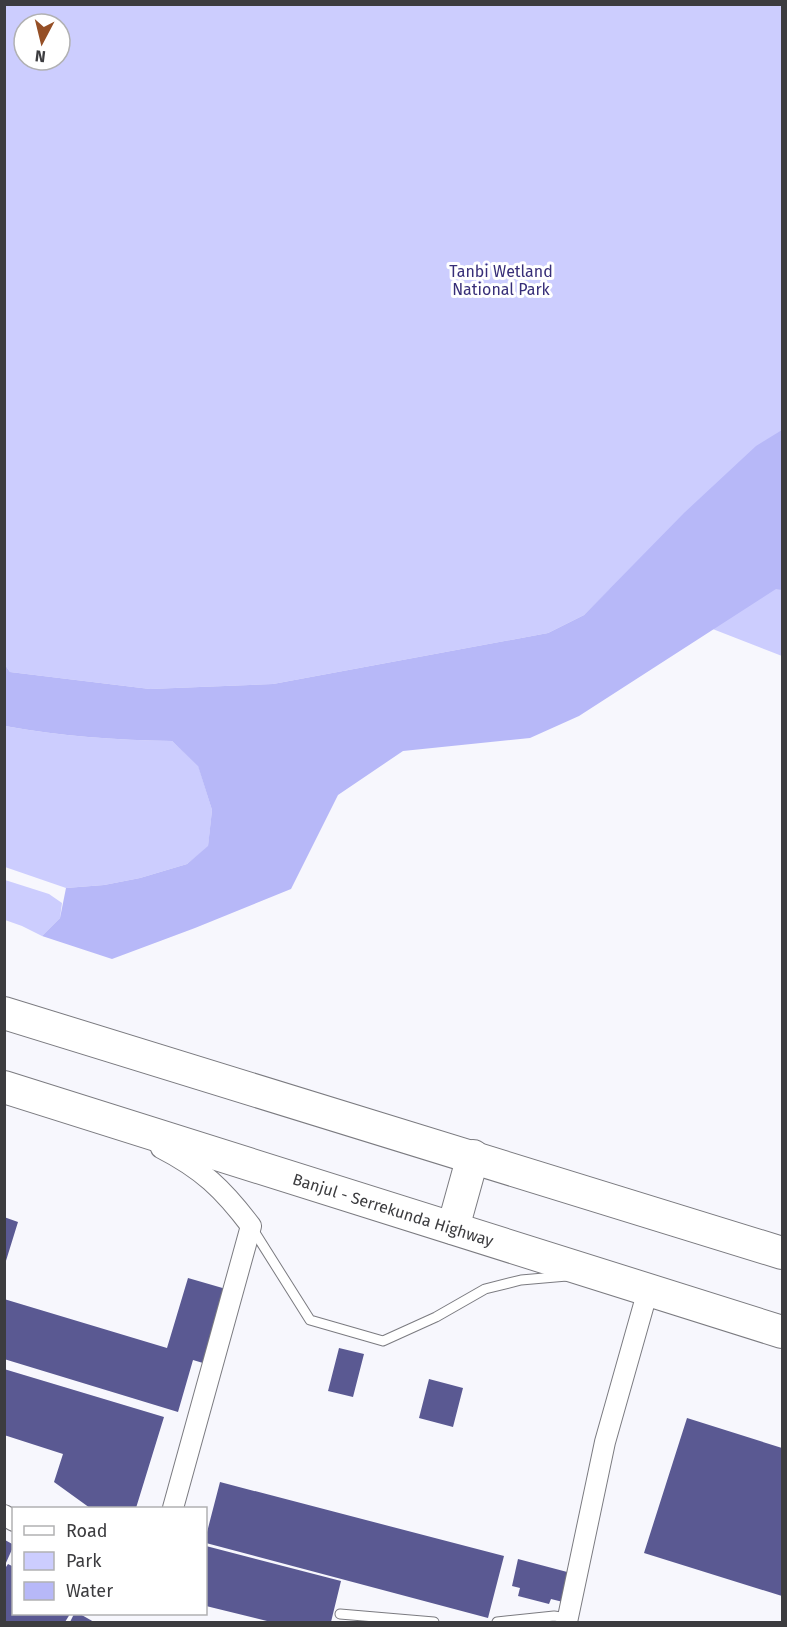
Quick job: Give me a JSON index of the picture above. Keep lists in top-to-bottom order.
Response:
{
  "streets": {
    "highway": ["Banjul - Serrekunda Highway"]
  },
  "parks": ["Tanbi Wetland National Park"],
  "legend": ["Road", "Park", "Water"],
  "north": "bottom"
}
